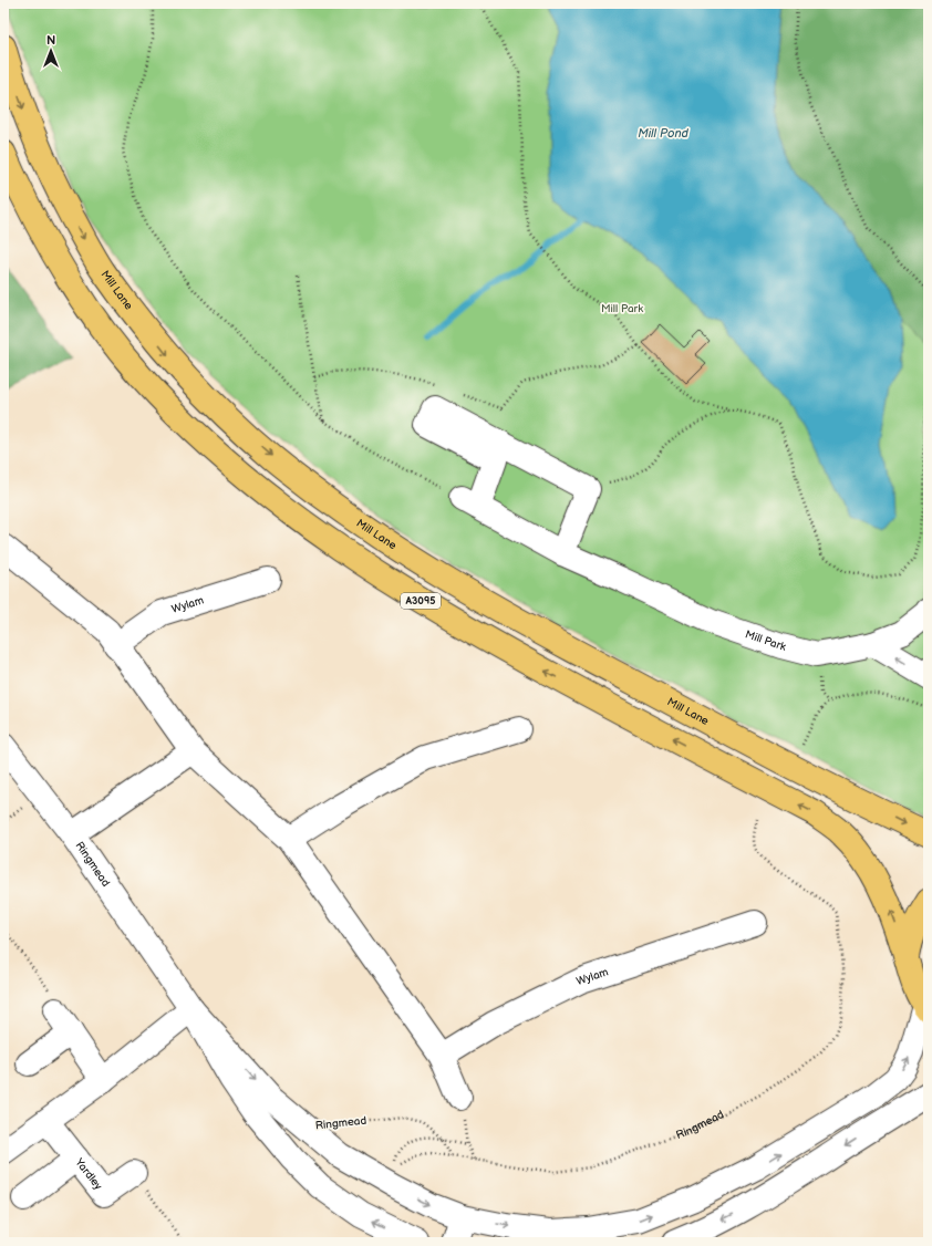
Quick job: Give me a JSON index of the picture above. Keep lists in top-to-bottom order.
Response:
{
  "streets": {
    "main road": ["Mill Lane", "A3095"],
    "street": [
      "Wylam",
      "Mill Park",
      "Ringmead",
      "Yardley"
    ]
  },
  "crossings": [
    ["A3095", "Ringmead"]
  ],
  "water": ["Mill Pond"],
  "parks": ["Mill Park"],
  "north": "top"
}
